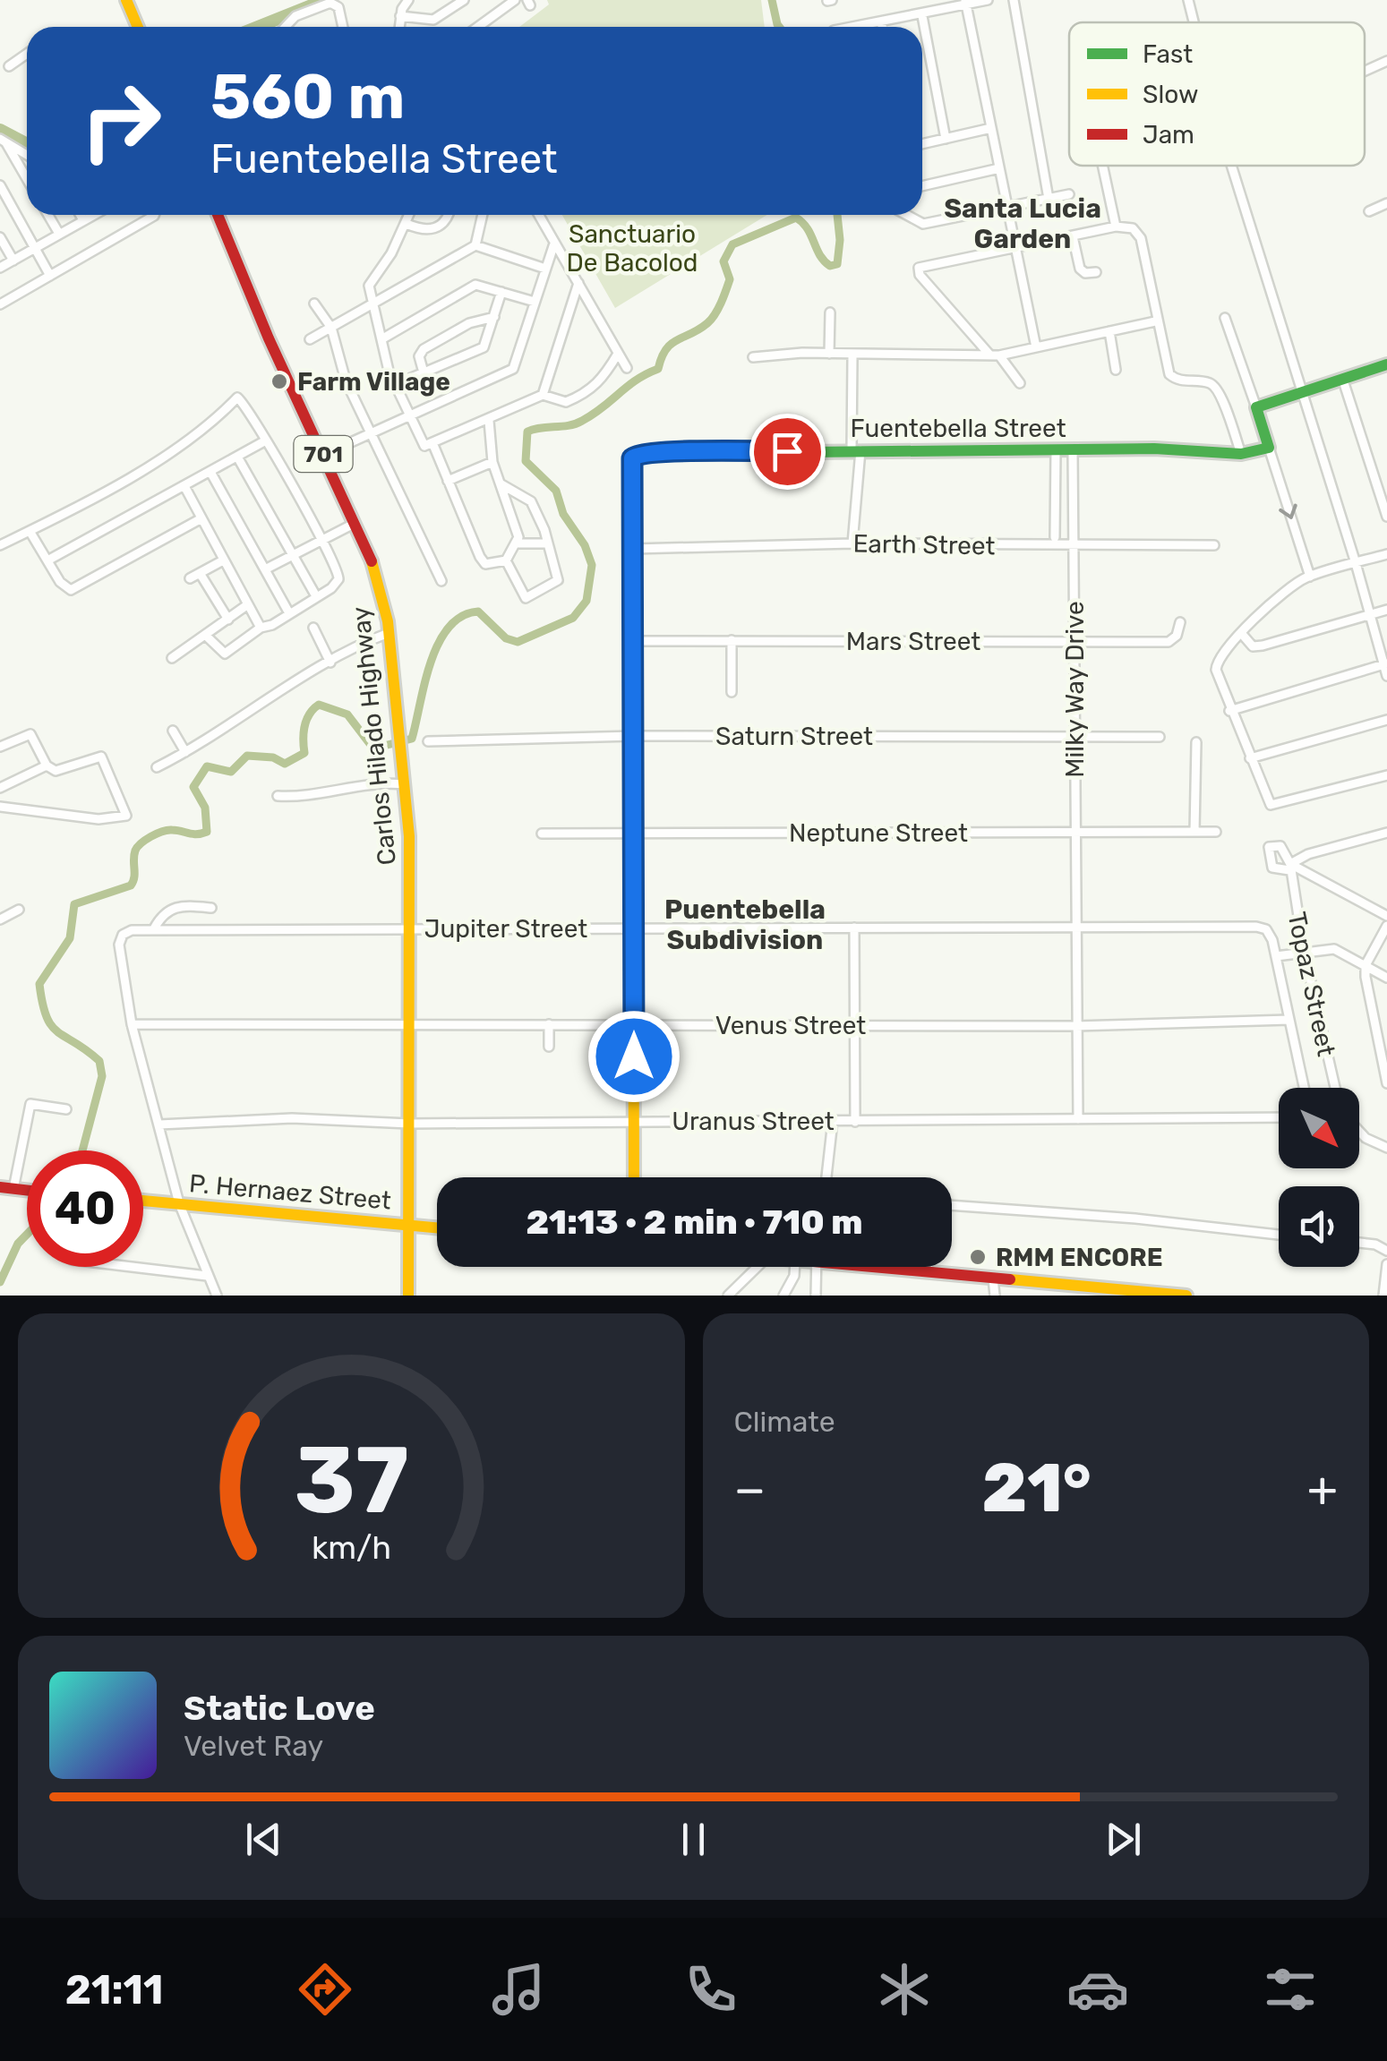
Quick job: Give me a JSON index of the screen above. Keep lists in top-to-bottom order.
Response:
{
  "streets": {
    "main road": [
      "Fuentebella Street",
      "701",
      "Carlos Hilado Highway",
      "P. Hernaez Street"
    ],
    "street": [
      "Earth Street",
      "Mars Street",
      "Milky Way Drive",
      "Saturn Street",
      "Neptune Street",
      "Jupiter Street",
      "Topaz Street",
      "Venus Street",
      "Uranus Street"
    ]
  },
  "crossings": [
    ["Fuentebella Street", "Earth Street"],
    ["Fuentebella Street", "Mars Street"],
    ["Fuentebella Street", "Milky Way Drive"],
    ["Fuentebella Street", "Saturn Street"],
    ["Fuentebella Street", "Neptune Street"],
    ["Fuentebella Street", "Jupiter Street"],
    ["Fuentebella Street", "Venus Street"],
    ["Fuentebella Street", "Uranus Street"],
    ["Earth Street", "Milky Way Drive"],
    ["Mars Street", "Milky Way Drive"],
    ["Milky Way Drive", "Saturn Street"],
    ["Milky Way Drive", "Neptune Street"],
    ["Milky Way Drive", "Jupiter Street"],
    ["Milky Way Drive", "Venus Street"],
    ["Milky Way Drive", "Uranus Street"],
    ["Carlos Hilado Highway", "Jupiter Street"],
    ["Carlos Hilado Highway", "Venus Street"],
    ["Carlos Hilado Highway", "Uranus Street"],
    ["Carlos Hilado Highway", "P. Hernaez Street"],
    ["Jupiter Street", "Venus Street"]
  ],
  "districts": ["Santa Lucia Garden", "Puentebella Subdivision"],
  "parks": ["Sanctuario De Bacolod"],
  "places": ["Farm Village", "RMM ENCORE"],
  "legend": ["Fast", "Slow", "Jam"],
  "north": "bottom right",
  "page": {
    "turn": ["560 m", "Fuentebella Street"],
    "limit": "40",
    "trip": "21:13 · 2 min · 710 m",
    "tile": "Climate",
    "heat": ["−", "21°", "+"],
    "song": ["Static Love", "Velvet Ray"],
    "tabs": "21:11",
    "gauge": ["37", "km/h"]
  }
}
